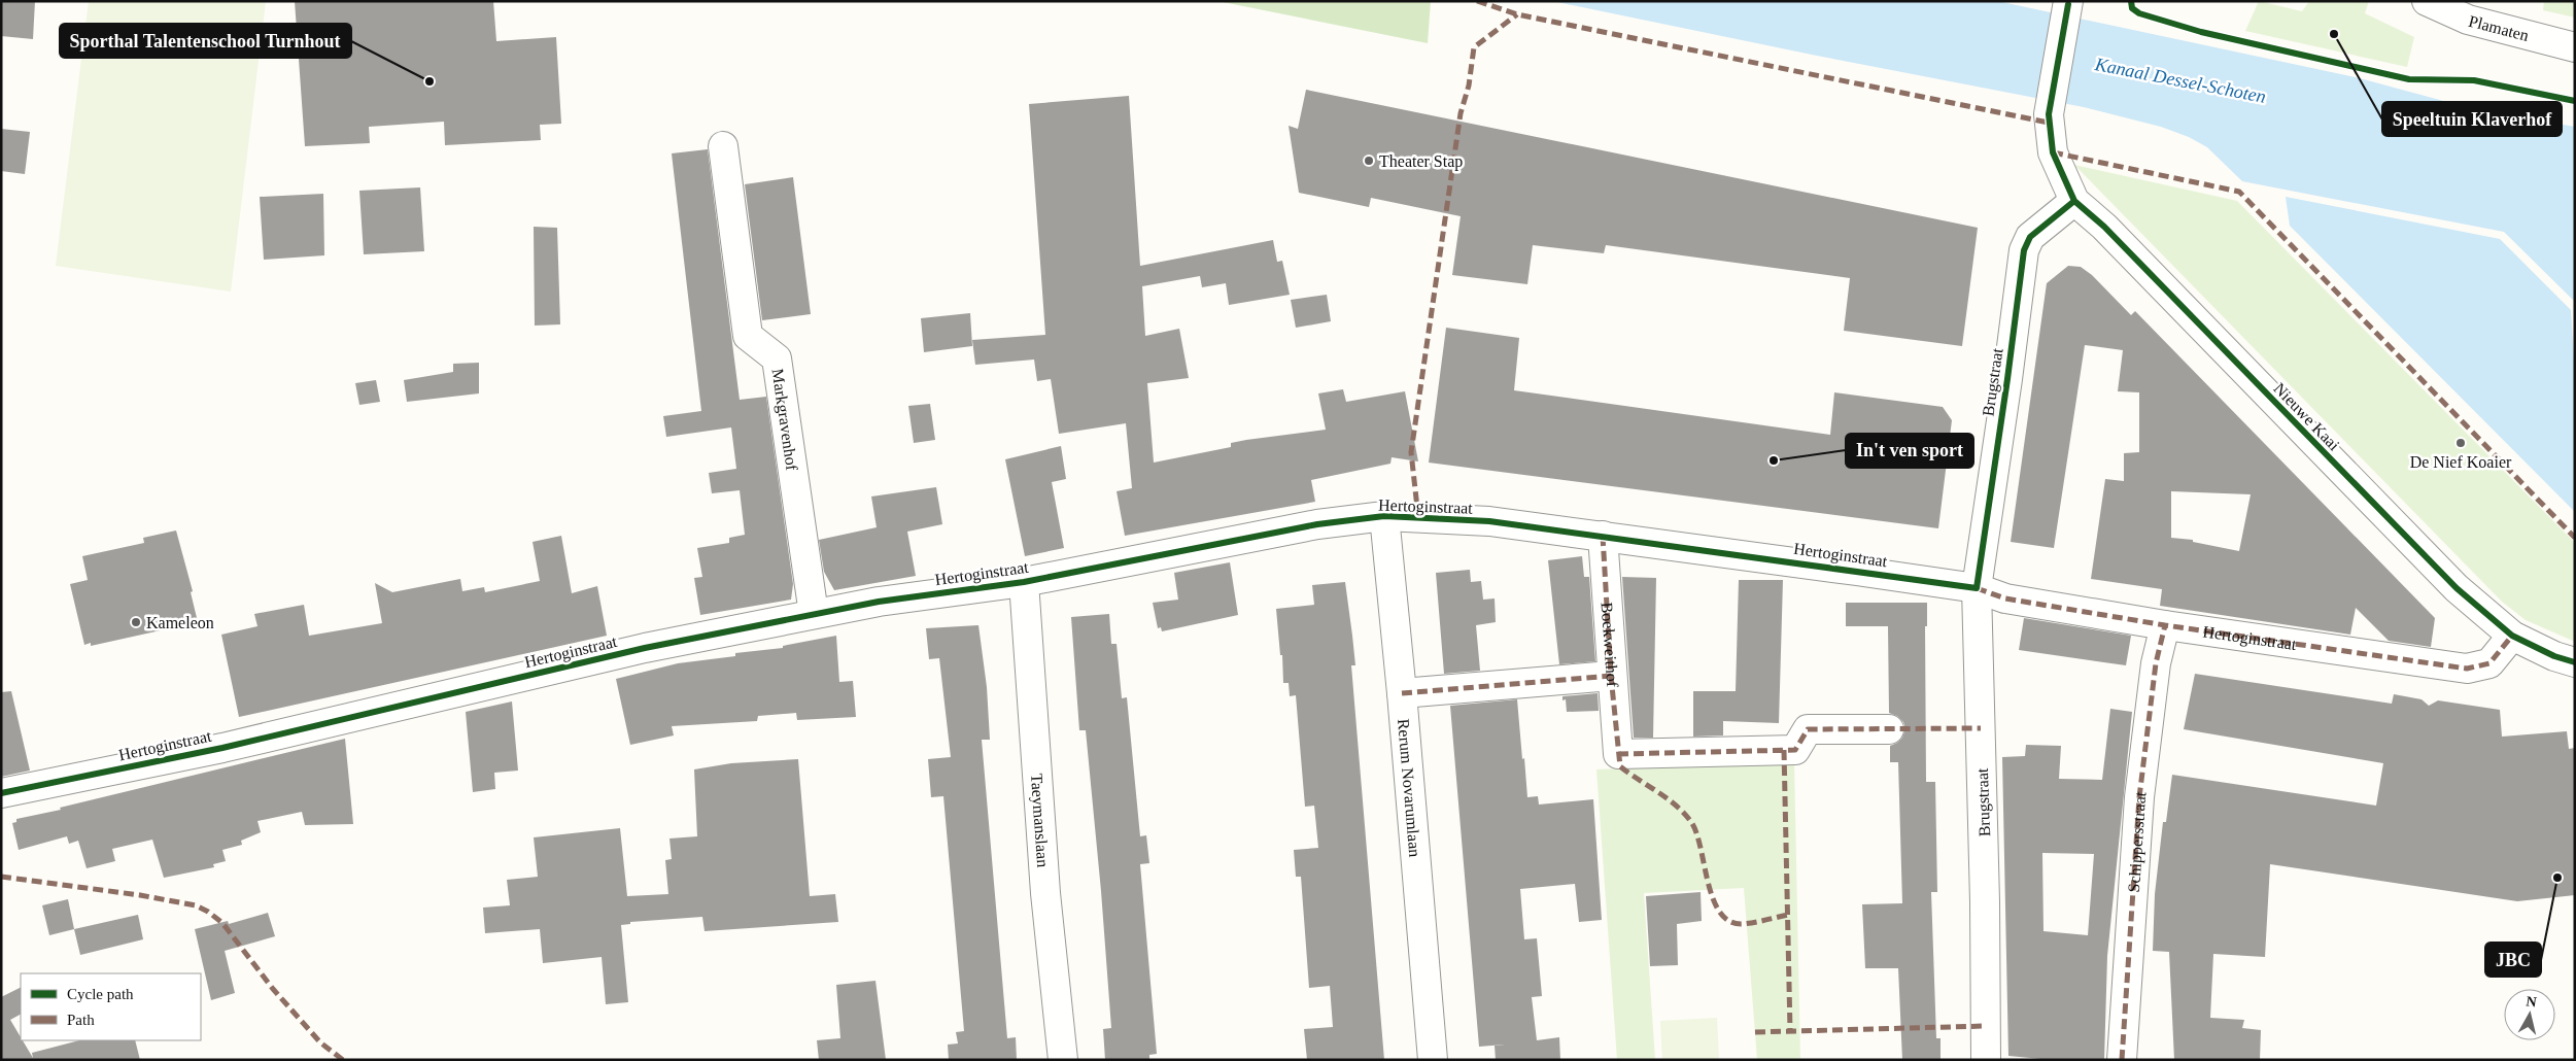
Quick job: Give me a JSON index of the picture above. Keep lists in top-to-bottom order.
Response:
{
  "streets": {
    "street": [
      "Plamaten",
      "Brugstraat",
      "Nieuwe Kaai",
      "Markgravenhof",
      "Hertoginstraat",
      "Boekweithof",
      "Rerum Novarumlaan",
      "Taeymanslaan",
      "Schippersstraat"
    ]
  },
  "crossings": [
    ["Brugstraat", "Nieuwe Kaai"],
    ["Brugstraat", "Hertoginstraat"],
    ["Nieuwe Kaai", "Hertoginstraat"],
    ["Markgravenhof", "Hertoginstraat"],
    ["Hertoginstraat", "Boekweithof"],
    ["Hertoginstraat", "Rerum Novarumlaan"],
    ["Hertoginstraat", "Taeymanslaan"],
    ["Hertoginstraat", "Schippersstraat"]
  ],
  "water": ["Kanaal Dessel-Schoten"],
  "places": [
    "Speeltuin Klaverhof",
    "Sporthal Talentenschool Turnhout",
    "Theater Stap",
    "De Nief Koaier",
    "In't ven sport",
    "Kameleon",
    "JBC"
  ],
  "legend": ["Cycle path", "Path"],
  "north": "top"
}
